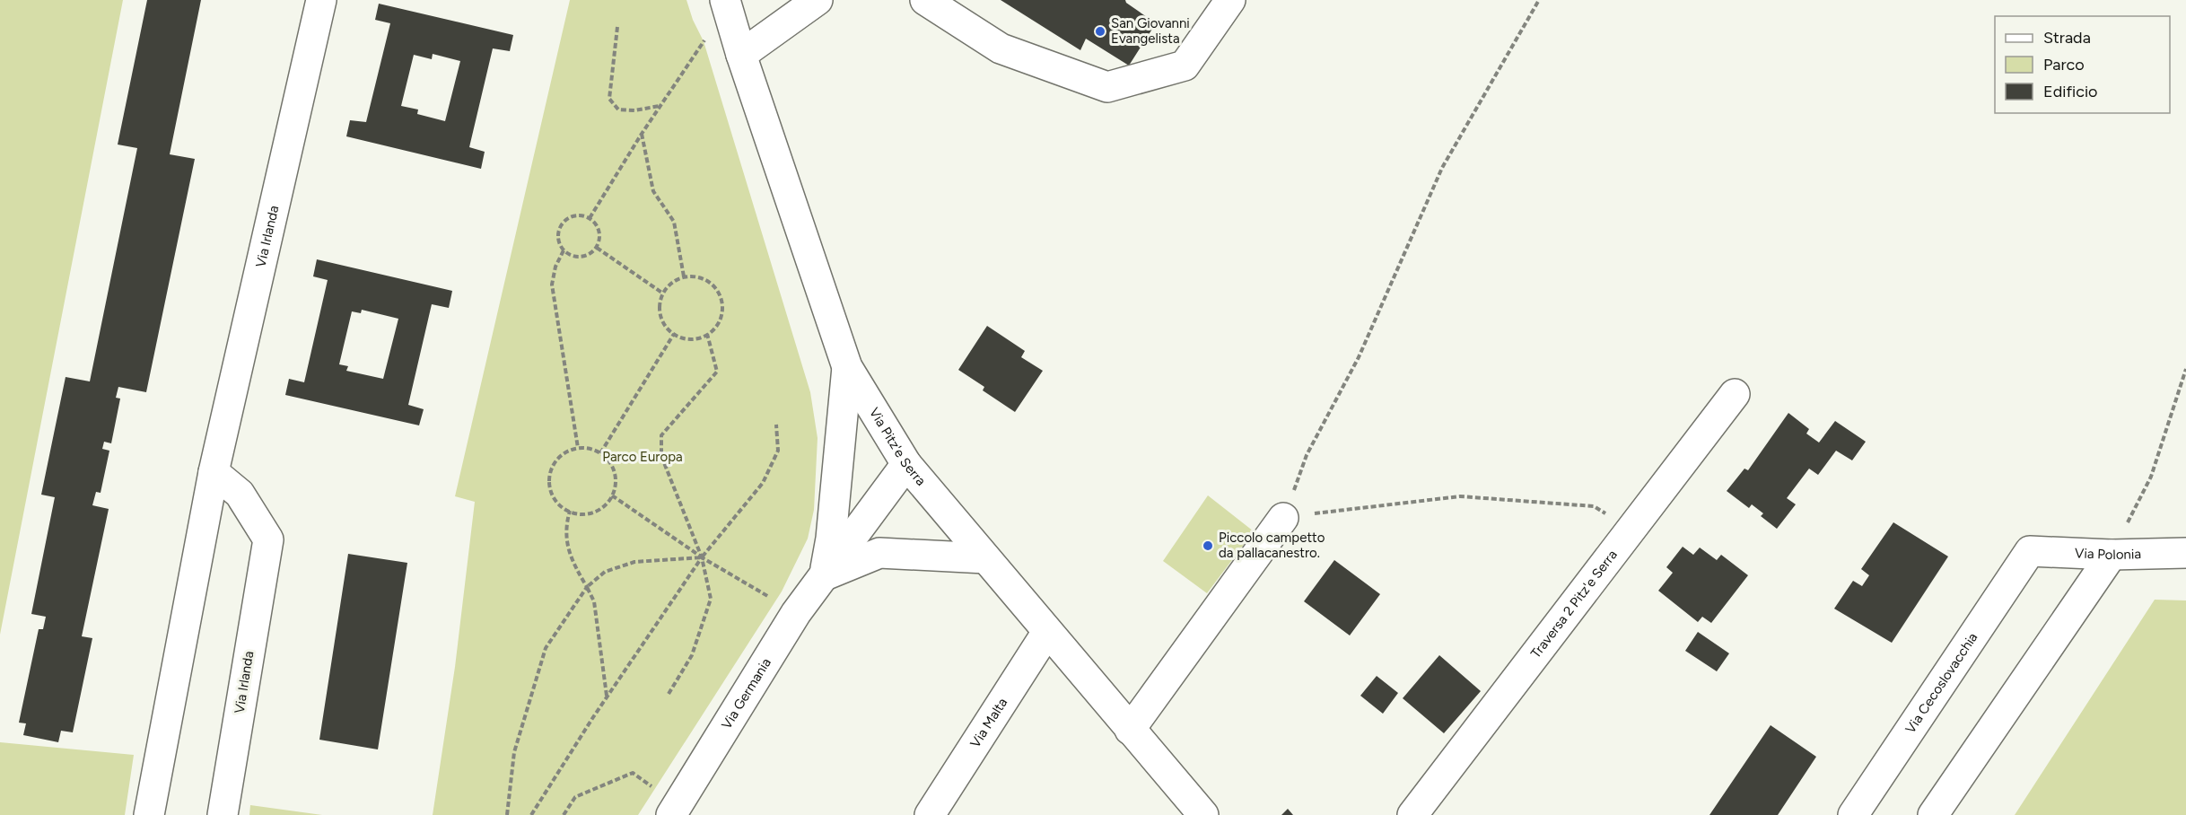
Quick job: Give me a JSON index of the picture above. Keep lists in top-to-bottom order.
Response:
{
  "streets": {
    "street": [
      "Via Irlanda",
      "Via Pitz'e Serra",
      "Via Polonia",
      "Traversa 2 Pitz'e Serra",
      "Via Cecoslovacchia",
      "Via Germania",
      "Via Malta"
    ]
  },
  "crossings": [
    ["Via Pitz'e Serra", "Via Germania"],
    ["Via Pitz'e Serra", "Via Malta"],
    ["Via Polonia", "Via Cecoslovacchia"]
  ],
  "parks": ["Parco Europa"],
  "places": ["San Giovanni Evangelista", "Piccolo campetto da pallacanestro."],
  "legend": ["Strada", "Parco", "Edificio"]
}
